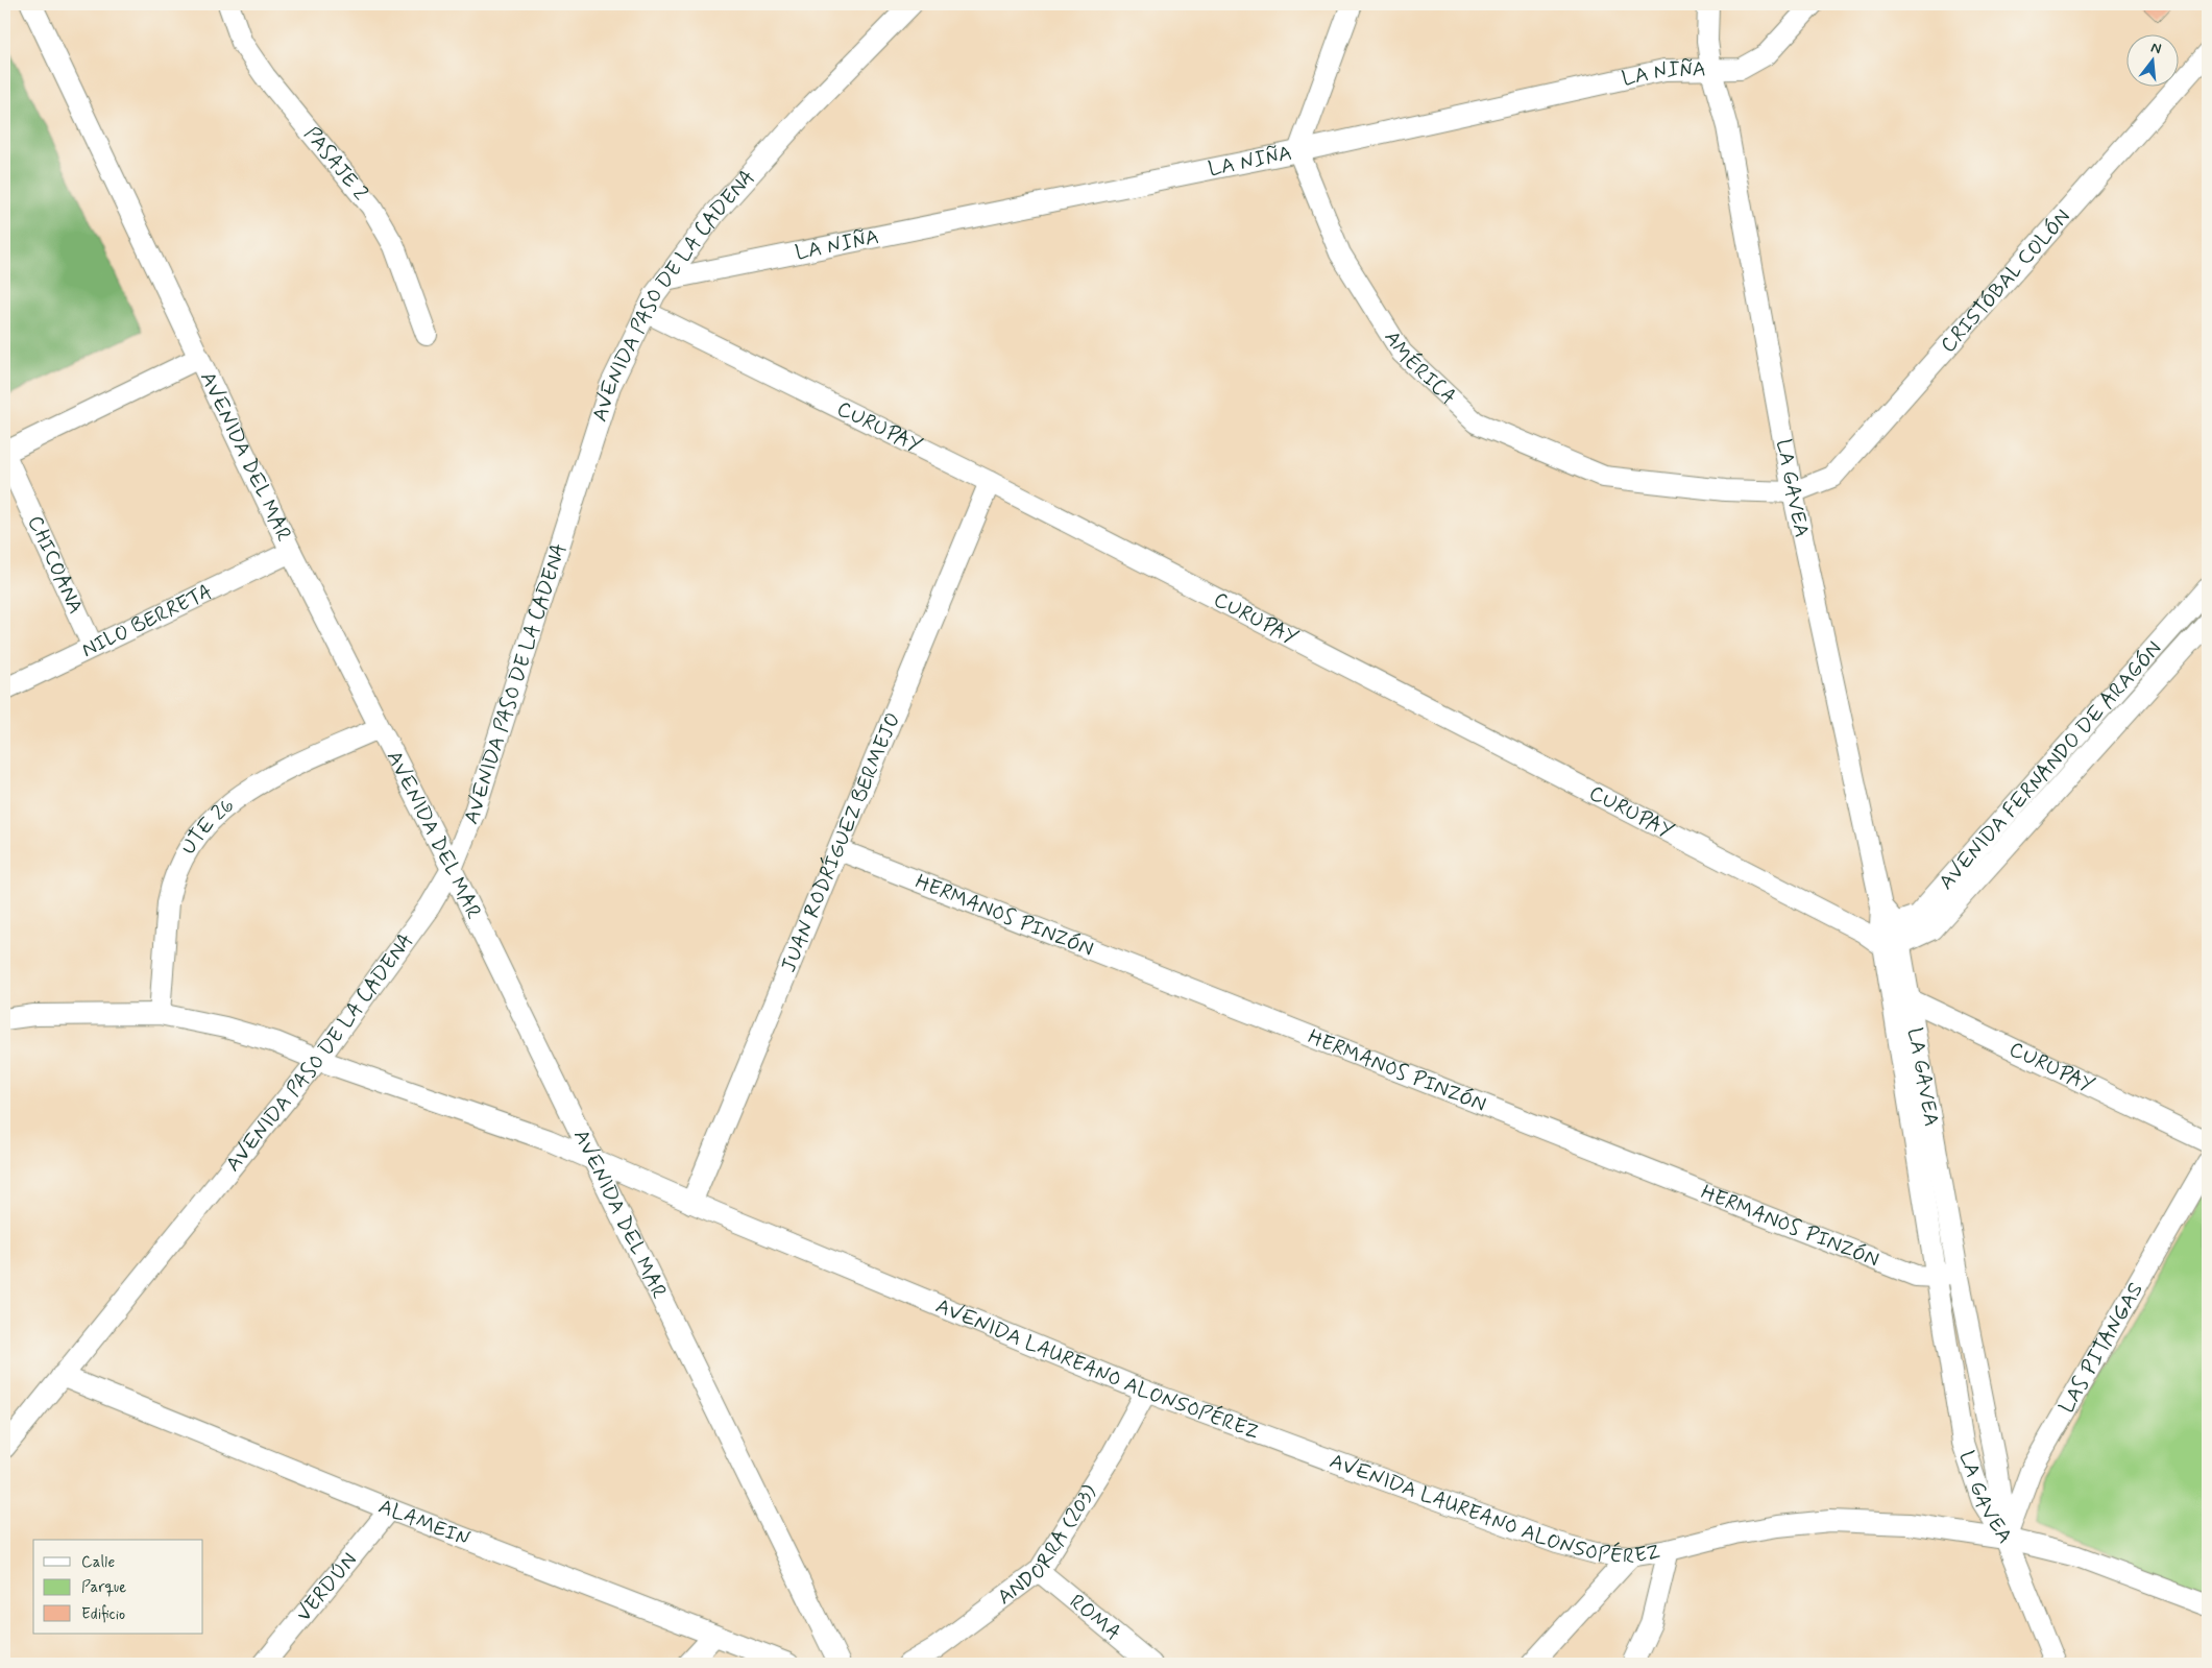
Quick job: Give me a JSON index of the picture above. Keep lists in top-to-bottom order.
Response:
{
  "streets": {
    "street": [
      "LA NIÑA",
      "PASAJE 2",
      "CRISTÓBAL COLÓN",
      "AVENIDA PASO DE LA CADENA",
      "AMÉRICA",
      "CURUPAY",
      "AVENIDA DEL MAR",
      "LA GAVEA",
      "CHICOANA",
      "NILO BERRETA",
      "AVENIDA FERNANDO DE ARAGÓN",
      "UTE 26",
      "JUAN RODRÍGUEZ BERMEJO",
      "HERMANOS PINZÓN",
      "LAS PITANGAS",
      "AVENIDA LAUREANO ALONSOPÉREZ",
      "ALAMEIN",
      "ANDORRA (203)",
      "VERDÚN",
      "ROMA"
    ]
  },
  "crossings": [
    ["LA NIÑA", "AVENIDA PASO DE LA CADENA"],
    ["LA NIÑA", "AMÉRICA"],
    ["LA NIÑA", "LA GAVEA"],
    ["CRISTÓBAL COLÓN", "AMÉRICA"],
    ["CRISTÓBAL COLÓN", "LA GAVEA"],
    ["AVENIDA PASO DE LA CADENA", "CURUPAY"],
    ["AVENIDA PASO DE LA CADENA", "AVENIDA DEL MAR"],
    ["AVENIDA PASO DE LA CADENA", "AVENIDA LAUREANO ALONSOPÉREZ"],
    ["AVENIDA PASO DE LA CADENA", "ALAMEIN"],
    ["AMÉRICA", "LA GAVEA"],
    ["CURUPAY", "LA GAVEA"],
    ["CURUPAY", "AVENIDA FERNANDO DE ARAGÓN"],
    ["CURUPAY", "JUAN RODRÍGUEZ BERMEJO"],
    ["AVENIDA DEL MAR", "NILO BERRETA"],
    ["AVENIDA DEL MAR", "UTE 26"],
    ["AVENIDA DEL MAR", "AVENIDA LAUREANO ALONSOPÉREZ"],
    ["LA GAVEA", "AVENIDA FERNANDO DE ARAGÓN"],
    ["LA GAVEA", "HERMANOS PINZÓN"],
    ["LA GAVEA", "LAS PITANGAS"],
    ["LA GAVEA", "AVENIDA LAUREANO ALONSOPÉREZ"],
    ["CHICOANA", "NILO BERRETA"],
    ["UTE 26", "AVENIDA LAUREANO ALONSOPÉREZ"],
    ["JUAN RODRÍGUEZ BERMEJO", "HERMANOS PINZÓN"],
    ["JUAN RODRÍGUEZ BERMEJO", "AVENIDA LAUREANO ALONSOPÉREZ"],
    ["LAS PITANGAS", "AVENIDA LAUREANO ALONSOPÉREZ"],
    ["AVENIDA LAUREANO ALONSOPÉREZ", "ANDORRA (203)"],
    ["ALAMEIN", "VERDÚN"],
    ["ANDORRA (203)", "ROMA"]
  ],
  "legend": ["Calle", "Parque", "Edificio"],
  "north": "top"
}
